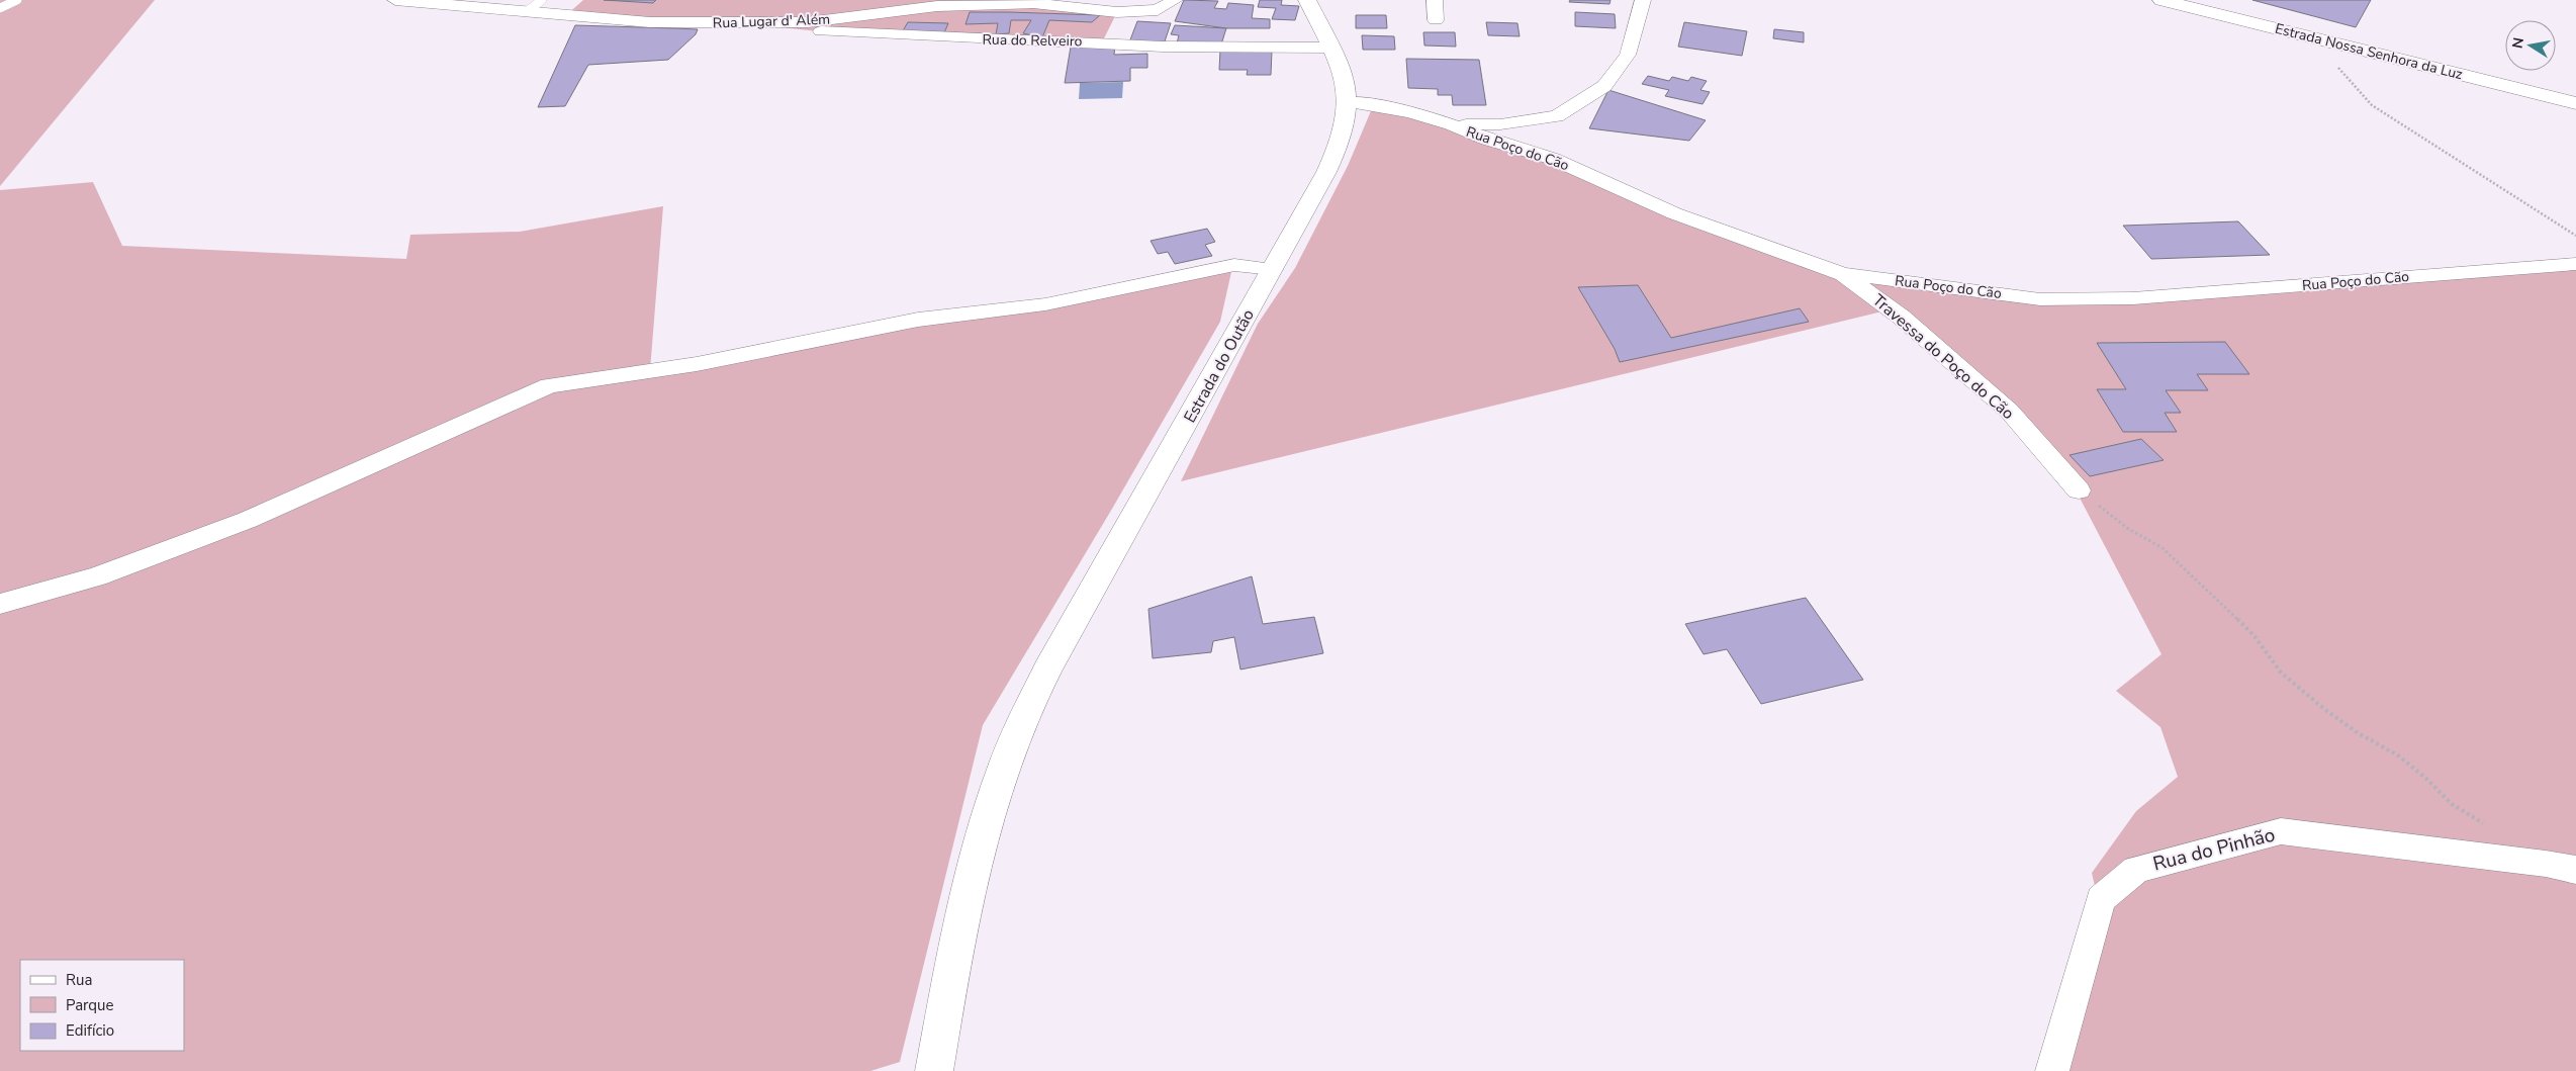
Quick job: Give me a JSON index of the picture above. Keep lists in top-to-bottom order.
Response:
{
  "streets": {
    "street": [
      "Rua Lugar d' Além",
      "Rua do Relveiro",
      "Estrada Nossa Senhora da Luz",
      "Rua Poço do Cão",
      "Travessa do Poço do Cão",
      "Estrada do Outão",
      "Rua do Pinhão"
    ]
  },
  "crossings": [
    ["Rua Lugar d' Além", "Rua do Relveiro"],
    ["Rua do Relveiro", "Estrada do Outão"],
    ["Rua Poço do Cão", "Travessa do Poço do Cão"],
    ["Rua Poço do Cão", "Estrada do Outão"]
  ],
  "legend": ["Rua", "Parque", "Edifício"],
  "north": "left"
}
